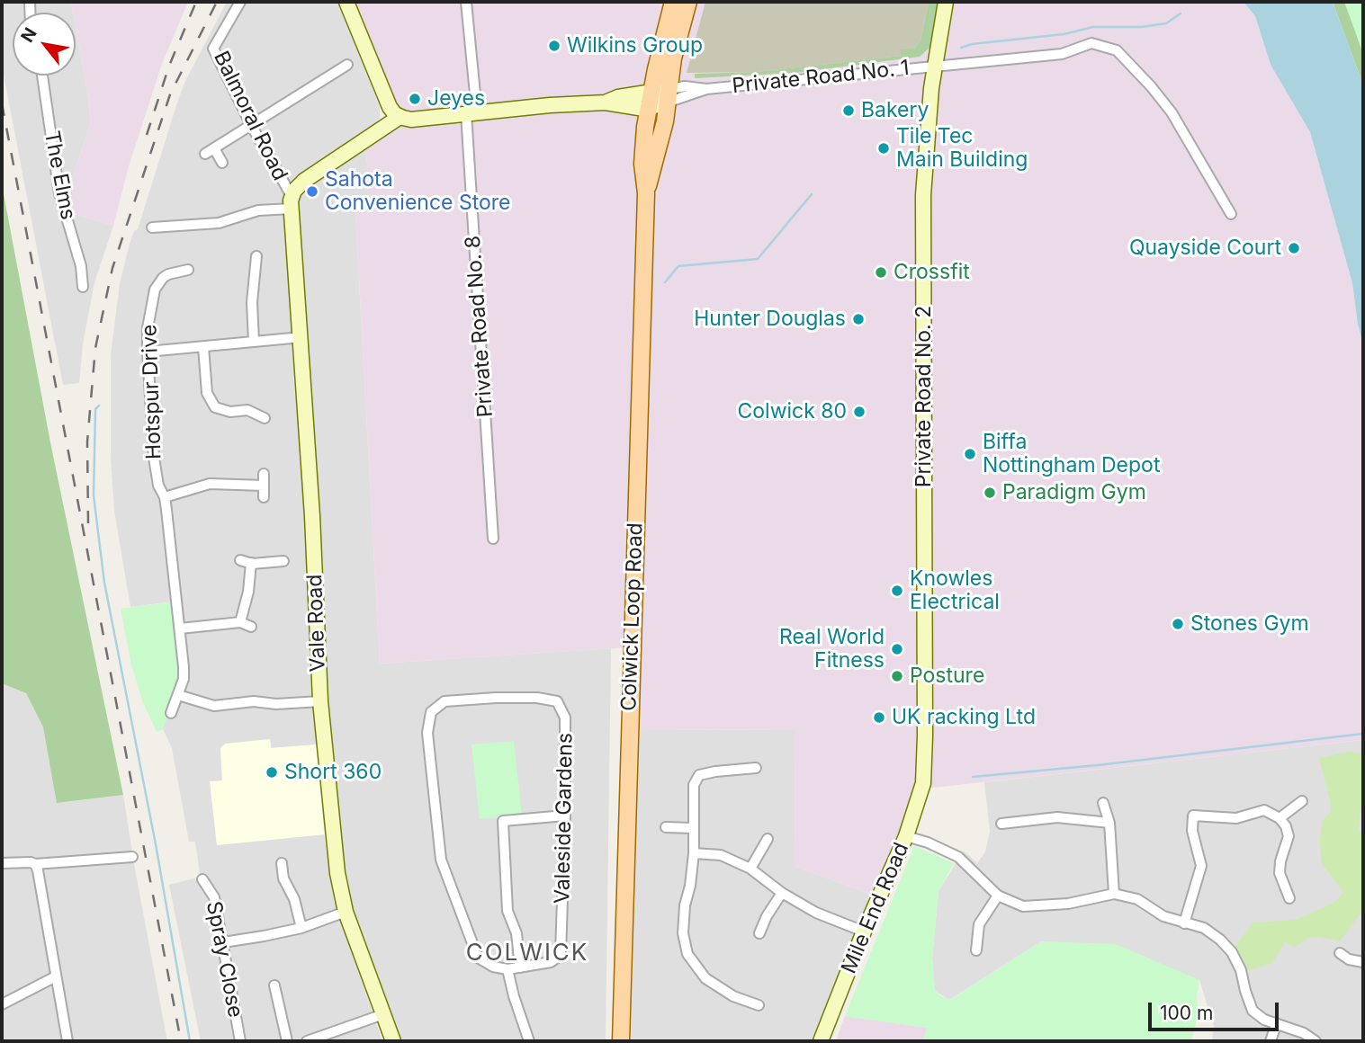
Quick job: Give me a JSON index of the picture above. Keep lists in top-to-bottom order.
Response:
{
  "streets": {
    "main road": ["Colwick Loop Road"],
    "street": [
      "Private Road No. 1",
      "Balmoral Road",
      "The Elms",
      "Private Road No. 8",
      "Hotspur Drive",
      "Private Road No. 2",
      "Vale Road",
      "Valeside Gardens",
      "Mile End Road",
      "Spray Close"
    ]
  },
  "crossings": [
    ["Private Road No. 1", "Private Road No. 8"],
    ["Private Road No. 1", "Private Road No. 2"],
    ["Private Road No. 1", "Colwick Loop Road"],
    ["Balmoral Road", "Vale Road"],
    ["Private Road No. 2", "Mile End Road"]
  ],
  "districts": ["COLWICK"],
  "places": [
    "Wilkins Group",
    "Jeyes",
    "Bakery",
    "Tile Tec Main Building",
    "Sahota Convenience Store",
    "Quayside Court",
    "Crossfit",
    "Hunter Douglas",
    "Colwick 80",
    "Biffa Nottingham Depot",
    "Paradigm Gym",
    "Knowles Electrical",
    "Stones Gym",
    "Real World Fitness",
    "Posture",
    "UK racking Ltd",
    "Short 360"
  ],
  "scale_bar": "100 m",
  "north": "top left"
}
